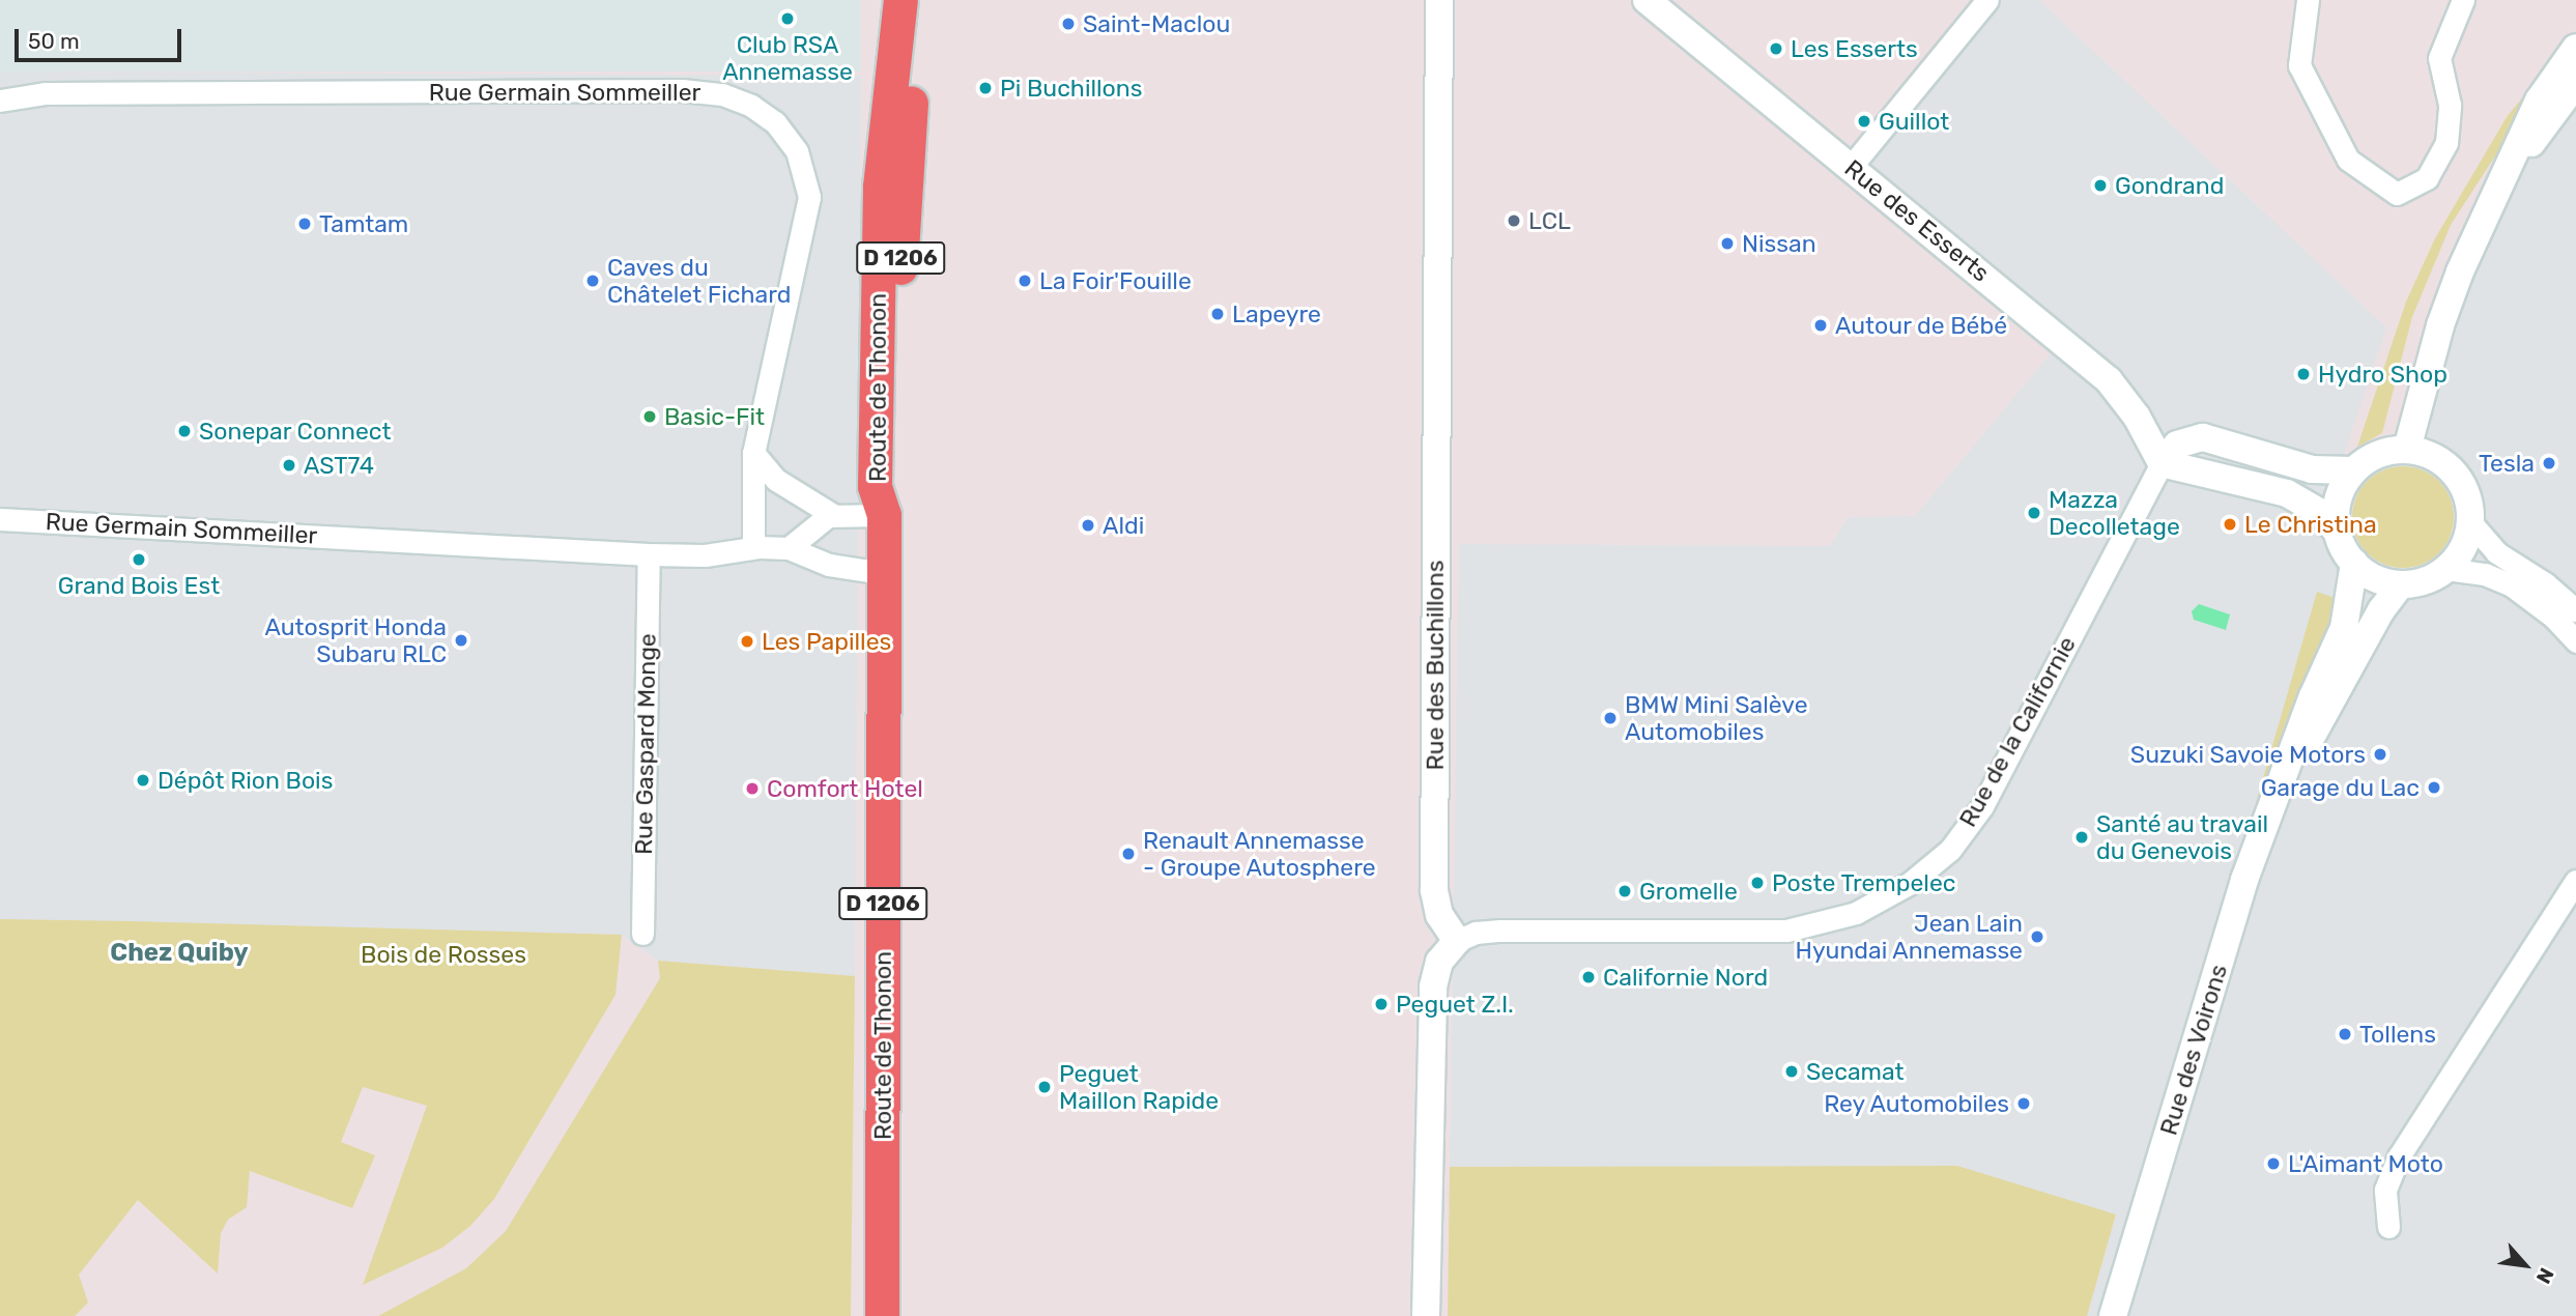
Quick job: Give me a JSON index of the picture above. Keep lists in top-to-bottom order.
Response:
{
  "streets": {
    "main road": ["D 1206", "Route de Thonon"],
    "street": [
      "Rue Germain Sommeiller",
      "Rue des Esserts",
      "Rue des Buchillons",
      "Rue de la Californie",
      "Rue Gaspard Monge",
      "Rue des Voirons"
    ]
  },
  "crossings": [
    ["Rue Germain Sommeiller", "Route de Thonon"],
    ["Rue Germain Sommeiller", "Rue Gaspard Monge"],
    ["Rue des Esserts", "Rue de la Californie"],
    ["Rue des Buchillons", "Rue de la Californie"]
  ],
  "districts": ["Chez Quiby"],
  "parks": ["Bois de Rosses"],
  "places": [
    "Club RSA Annemasse",
    "Saint-Maclou",
    "Les Esserts",
    "Pi Buchillons",
    "Guillot",
    "Gondrand",
    "LCL",
    "Tamtam",
    "Nissan",
    "Caves du Châtelet Fichard",
    "La Foir'Fouille",
    "Lapeyre",
    "Autour de Bébé",
    "Hydro Shop",
    "Basic-Fit",
    "Sonepar Connect",
    "Tesla",
    "AST74",
    "Mazza Decolletage",
    "Le Christina",
    "Aldi",
    "Grand Bois Est",
    "Autosprit Honda Subaru RLC",
    "Les Papilles",
    "BMW Mini Salève Automobiles",
    "Suzuki Savoie Motors",
    "Dépôt Rion Bois",
    "Garage du Lac",
    "Comfort Hotel",
    "Santé au travail du Genevois",
    "Renault Annemasse - Groupe Autosphere",
    "Poste Trempelec",
    "Gromelle",
    "Jean Lain Hyundai Annemasse",
    "Californie Nord",
    "Peguet Z.I.",
    "Tollens",
    "Secamat",
    "Peguet Maillon Rapide",
    "Rey Automobiles",
    "L'Aimant Moto"
  ],
  "scale_bar": "50 m",
  "north": "bottom right"
}
